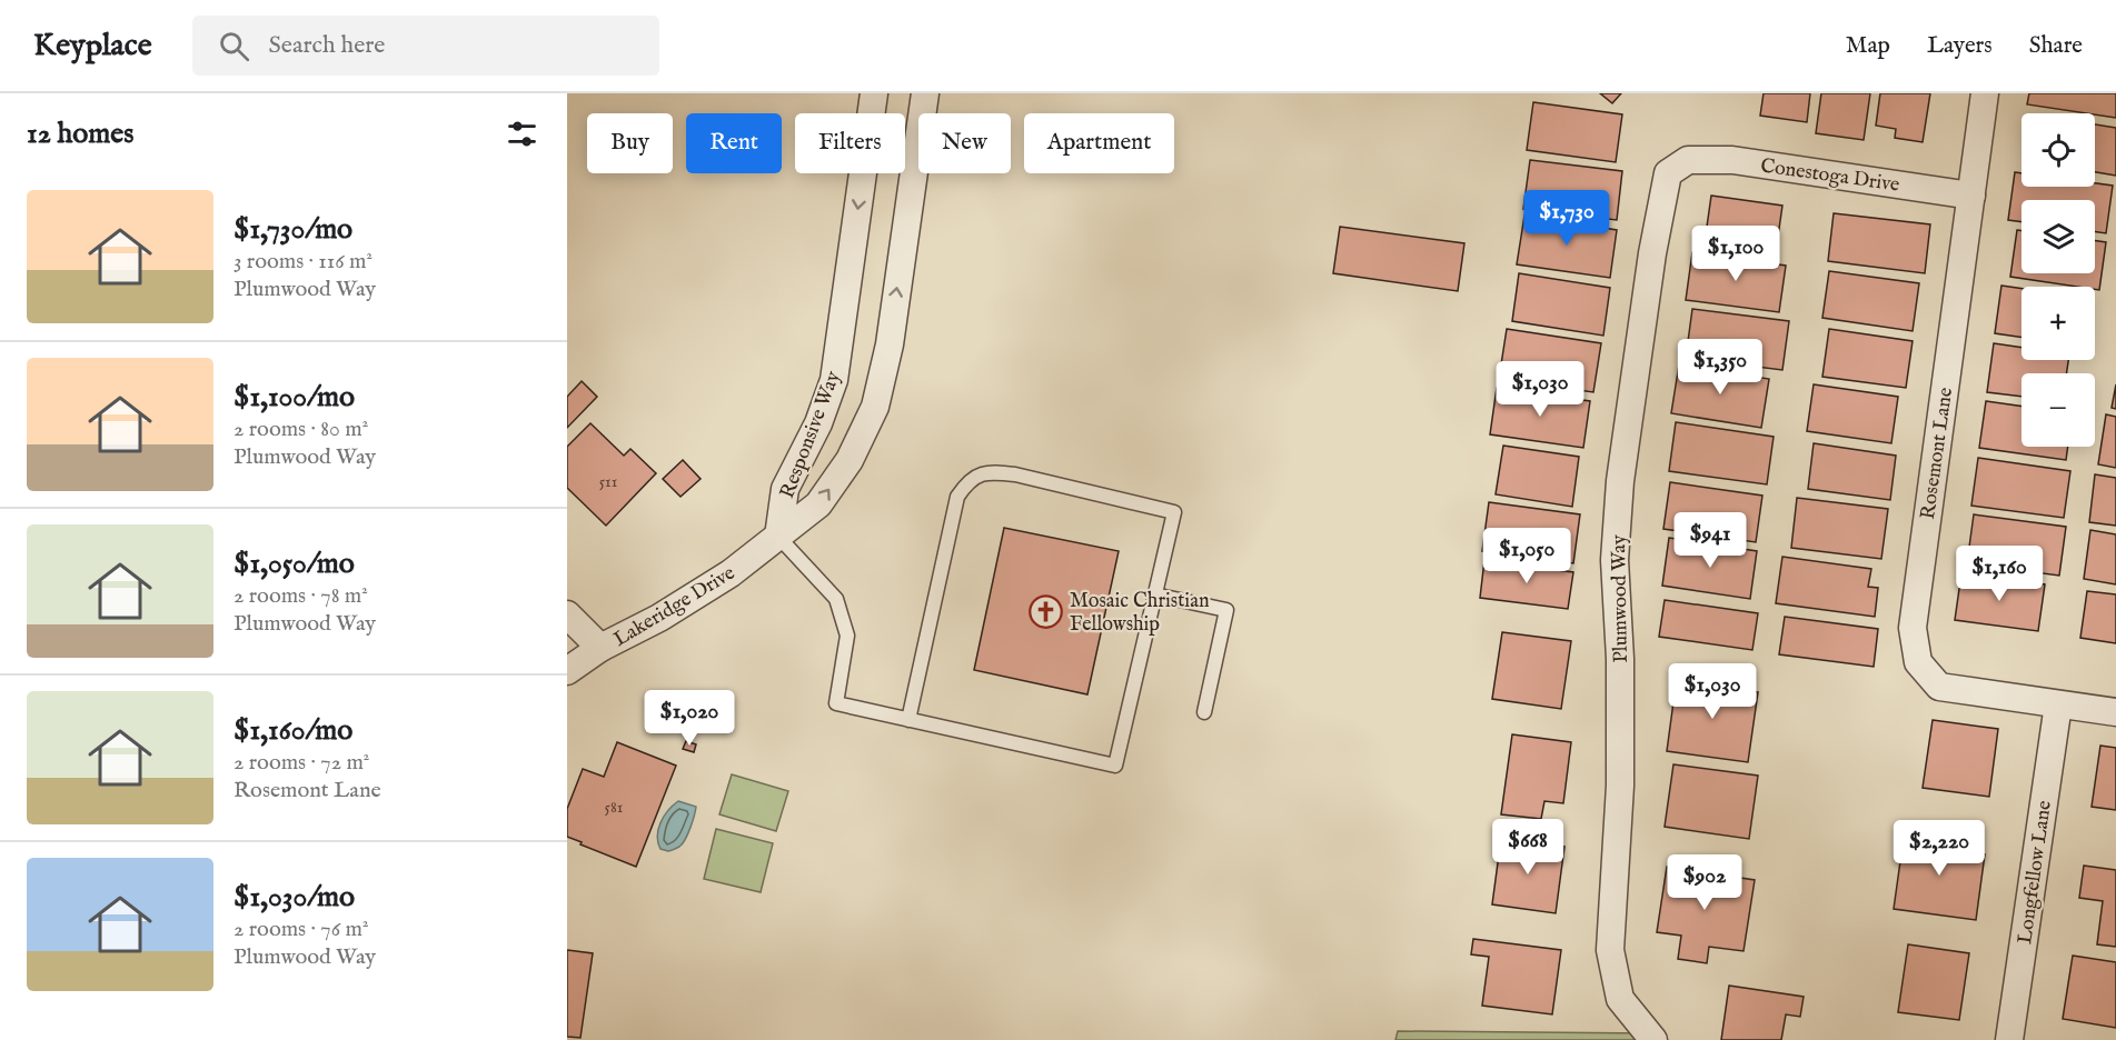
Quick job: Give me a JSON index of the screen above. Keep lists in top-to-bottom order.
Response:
{
  "streets": {
    "street": [
      "Conestoga Drive",
      "Responsive Way",
      "Rosemont Lane",
      "Plumwood Way",
      "Lakeridge Drive",
      "Longfellow Lane"
    ]
  },
  "crossings": [
    ["Conestoga Drive", "Rosemont Lane"],
    ["Conestoga Drive", "Plumwood Way"],
    ["Responsive Way", "Lakeridge Drive"],
    ["Rosemont Lane", "Longfellow Lane"]
  ],
  "places": {
    "church": ["Mosaic Christian Fellowship"]
  },
  "house_numbers": ["511", "581"],
  "page": {
    "header": "Keyplace",
    "search": "Search here",
    "nav": ["Map", "Layers", "Share"],
    "heading": "12 homes",
    "map_buttons": ["+", "−"],
    "chip": [
      "Buy",
      "Rent",
      "Filters",
      "New",
      "Apartment"
    ],
    "list": [
      {
        "name": "$1,730/mo",
        "note": "3 rooms · 116 m² · Plumwood Way"
      },
      {
        "name": "$1,100/mo",
        "note": "2 rooms · 80 m² · Plumwood Way"
      },
      {
        "name": "$1,050/mo",
        "note": "2 rooms · 78 m² · Plumwood Way"
      },
      {
        "name": "$1,160/mo",
        "note": "2 rooms · 72 m² · Rosemont Lane"
      },
      {
        "name": "$1,030/mo",
        "note": "2 rooms · 76 m² · Plumwood Way"
      }
    ],
    "price": [
      "$1,730",
      "$1,100",
      "$1,350",
      "$1,030",
      "$941",
      "$1,050",
      "$1,160",
      "$1,030",
      "$1,020",
      "$668",
      "$2,220",
      "$902"
    ]
  }
}
